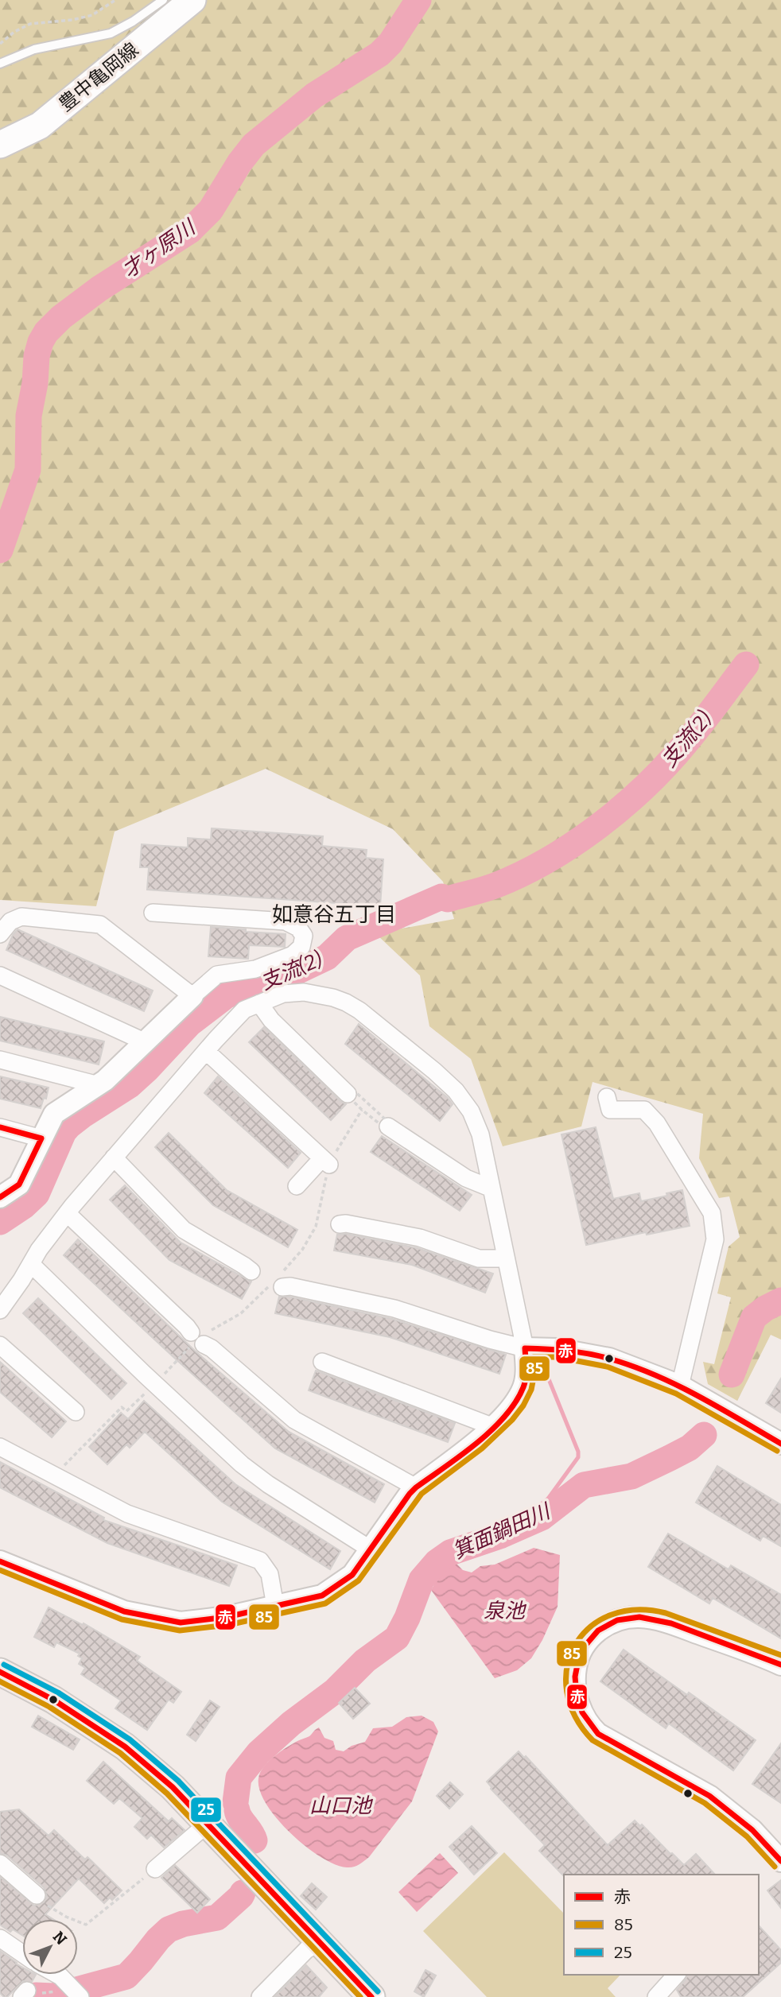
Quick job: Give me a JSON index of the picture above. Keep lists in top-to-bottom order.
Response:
{
  "streets": {
    "main road": ["豊中亀岡線"]
  },
  "districts": ["如意谷五丁目"],
  "water": [
    "才ヶ原川",
    "支流(2)",
    "箕面鍋田川",
    "泉池",
    "山口池"
  ],
  "lines": ["transit line 赤", "transit line 85", "transit line 25"],
  "legend": ["赤", "85", "25"],
  "north": "top right"
}
